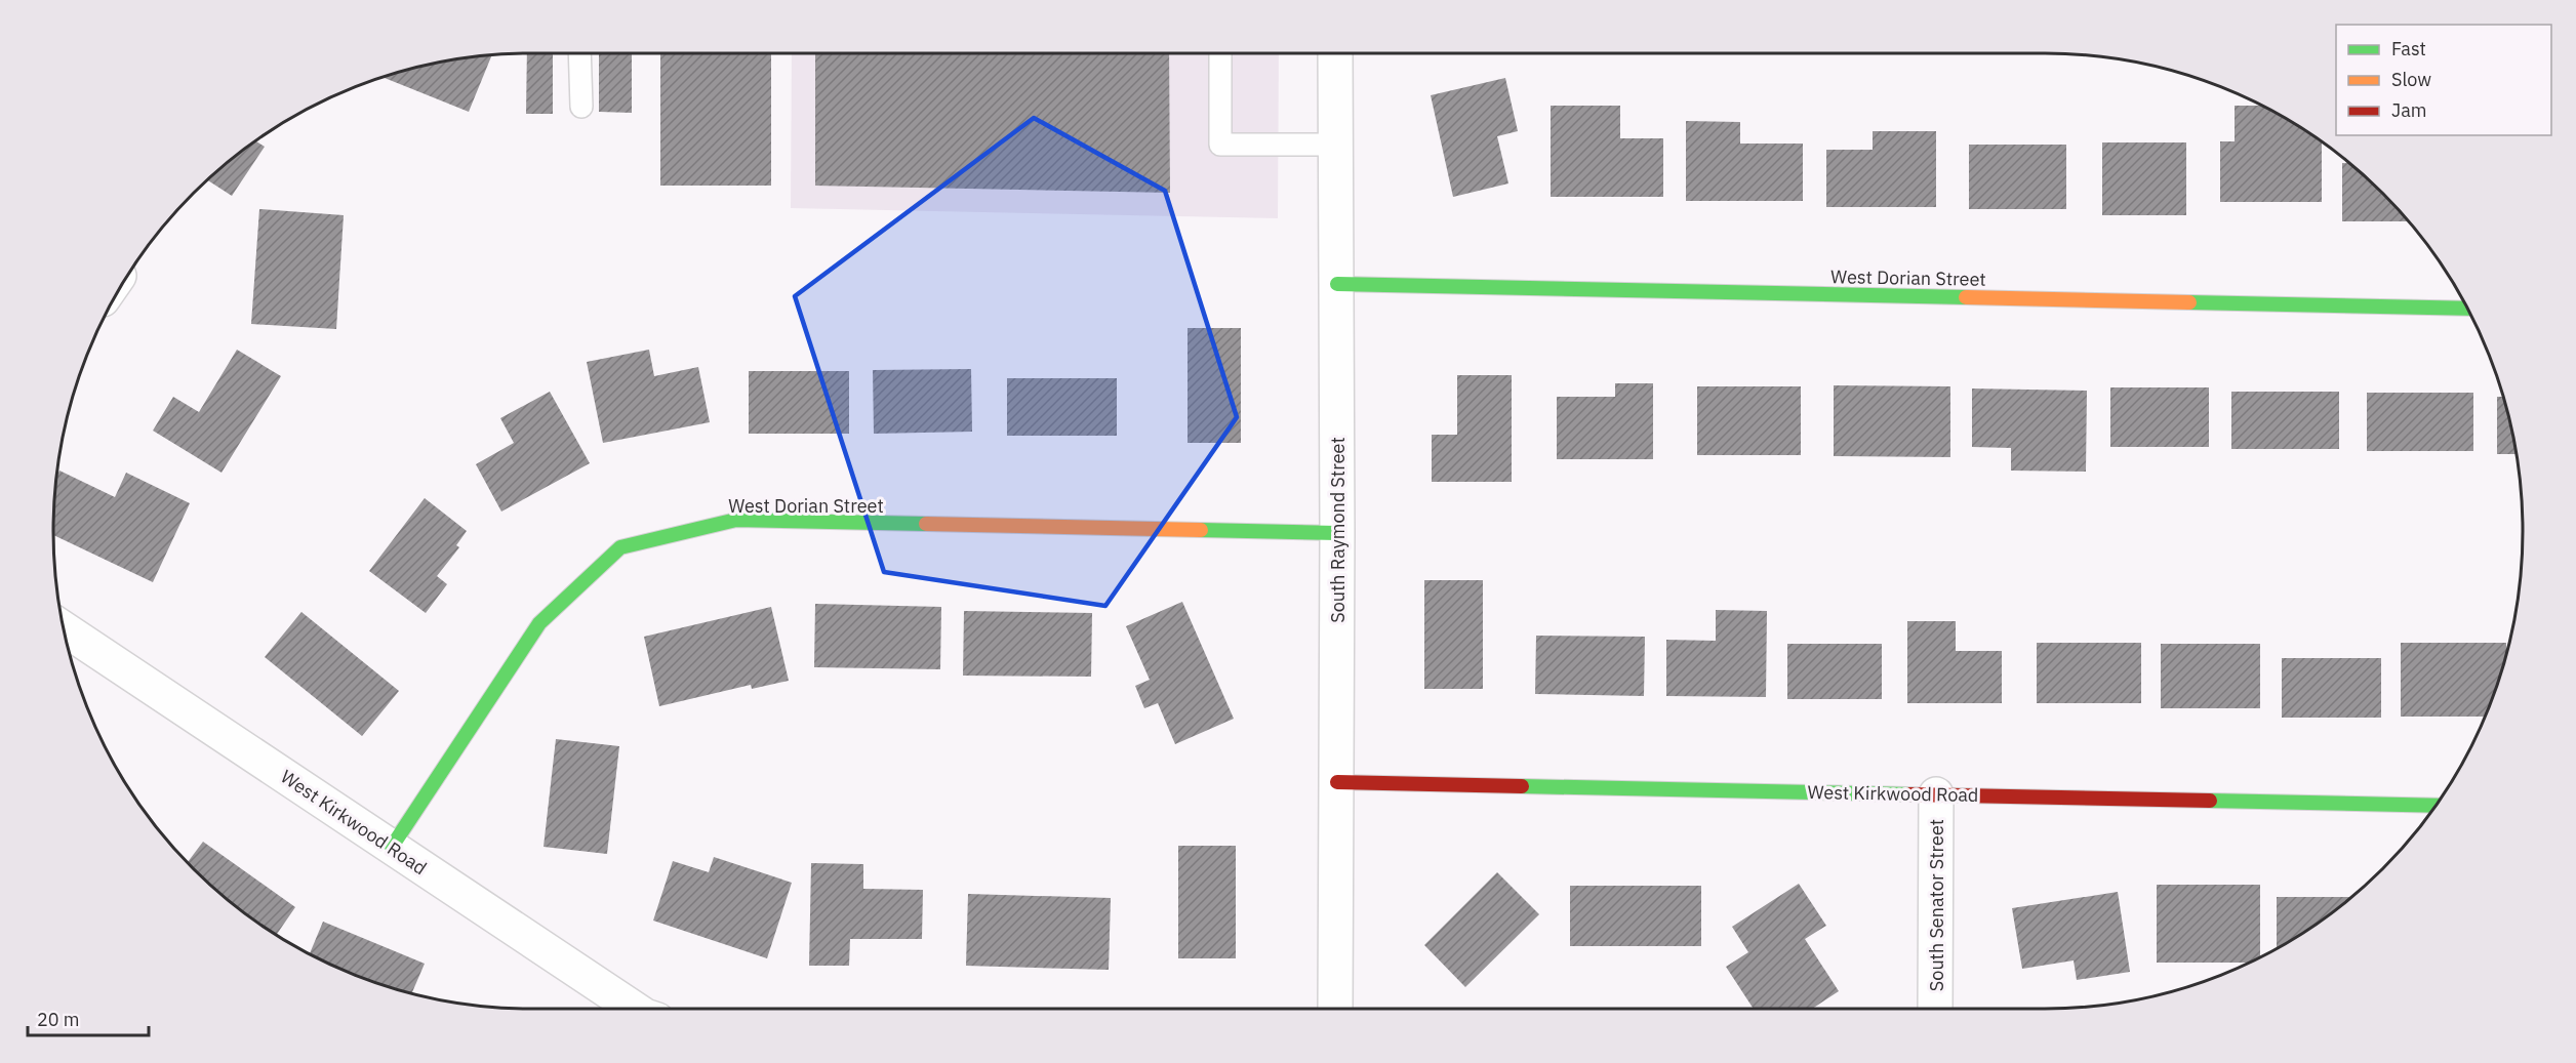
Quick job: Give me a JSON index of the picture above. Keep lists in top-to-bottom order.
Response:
{
  "streets": {
    "street": [
      "West Dorian Street",
      "South Raymond Street",
      "West Kirkwood Road",
      "South Senator Street"
    ]
  },
  "crossings": [
    ["West Dorian Street", "South Raymond Street"],
    ["West Dorian Street", "West Kirkwood Road"],
    ["South Raymond Street", "West Kirkwood Road"],
    ["West Kirkwood Road", "South Senator Street"]
  ],
  "legend": ["Fast", "Slow", "Jam"],
  "scale_bar": "20 m"
}
